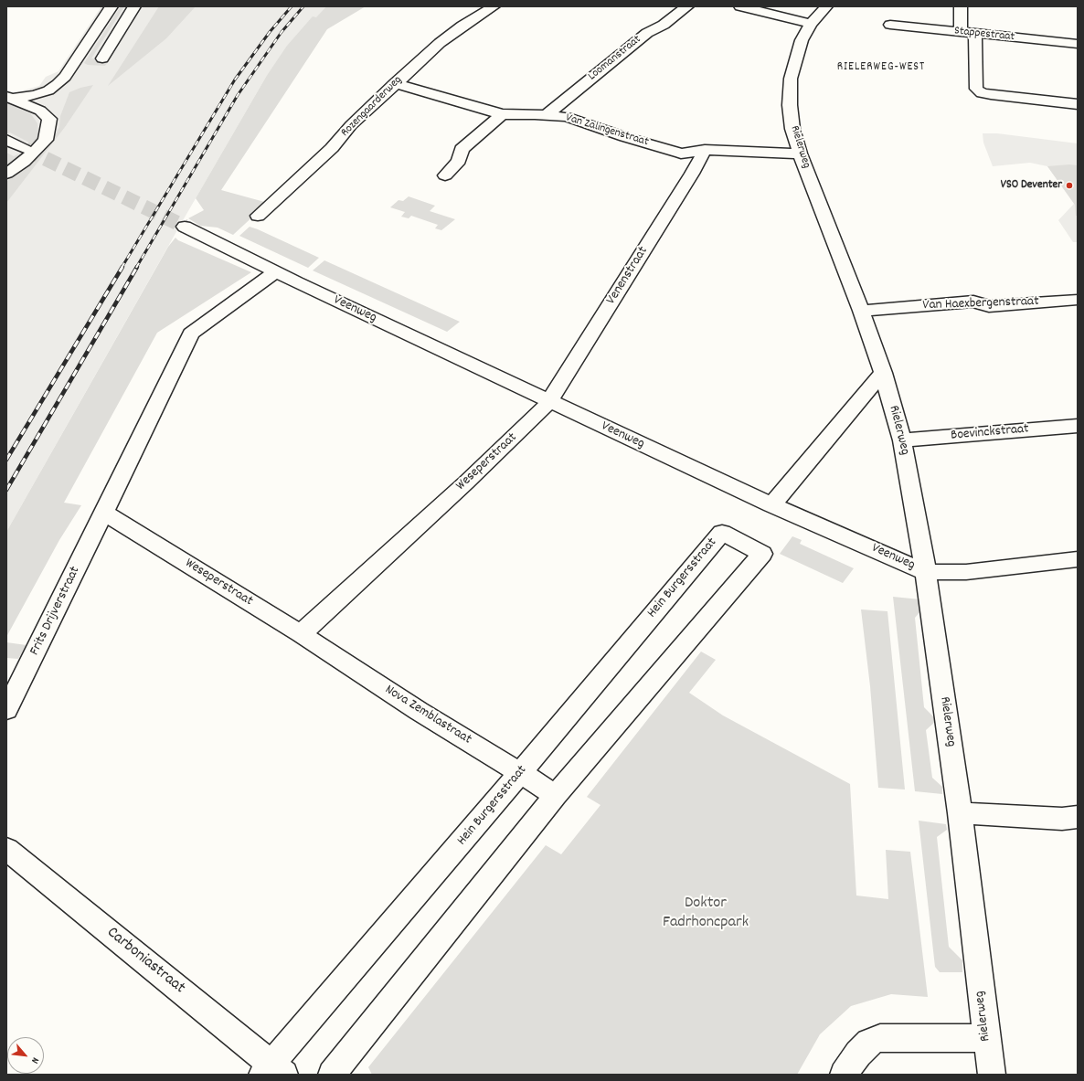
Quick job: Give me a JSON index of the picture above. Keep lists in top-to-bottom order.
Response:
{
  "streets": {
    "street": [
      "Stappestraat",
      "Loomanstraat",
      "Rozengaarderweg",
      "Van Zalingenstraat",
      "Rielerweg",
      "Venenstraat",
      "Van Haexbergenstraat",
      "Veenweg",
      "Boevinckstraat",
      "Weseperstraat",
      "Hein Burgersstraat",
      "Frits Drijverstraat",
      "Nova Zemblastraat",
      "Carboniastraat"
    ]
  },
  "crossings": [
    ["Loomanstraat", "Van Zalingenstraat"],
    ["Rozengaarderweg", "Van Zalingenstraat"],
    ["Van Zalingenstraat", "Rielerweg"],
    ["Van Zalingenstraat", "Venenstraat"],
    ["Rielerweg", "Van Haexbergenstraat"],
    ["Rielerweg", "Veenweg"],
    ["Rielerweg", "Boevinckstraat"],
    ["Venenstraat", "Veenweg"],
    ["Venenstraat", "Weseperstraat"],
    ["Veenweg", "Weseperstraat"],
    ["Weseperstraat", "Frits Drijverstraat"],
    ["Weseperstraat", "Nova Zemblastraat"],
    ["Hein Burgersstraat", "Nova Zemblastraat"],
    ["Hein Burgersstraat", "Carboniastraat"]
  ],
  "districts": ["RIELERWEG-WEST"],
  "parks": ["Doktor Fadrhoncpark"],
  "places": ["VSO Deventer"],
  "north": "bottom right"
}
